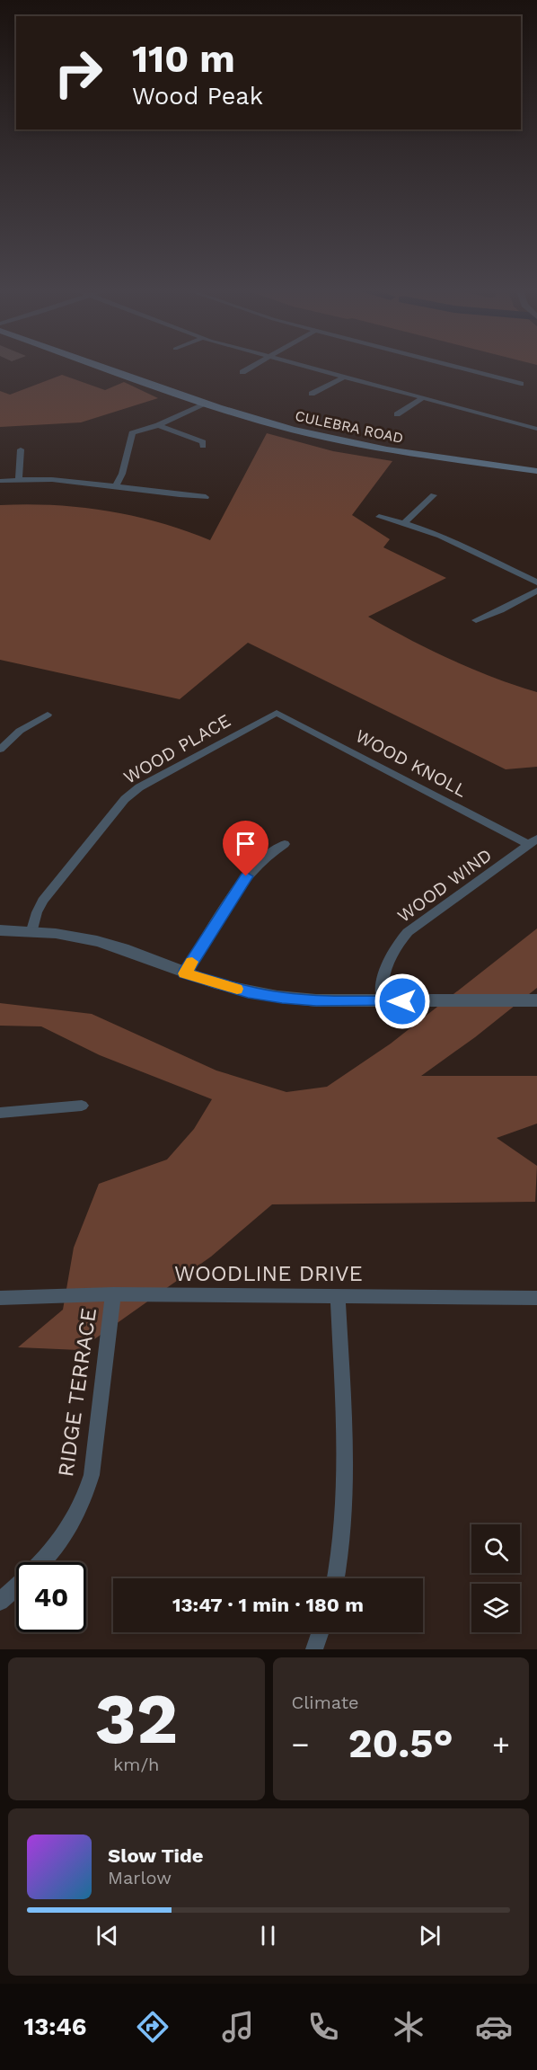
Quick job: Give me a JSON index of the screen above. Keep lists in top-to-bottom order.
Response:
{
  "streets": {
    "main road": ["CULEBRA ROAD"],
    "street": [
      "WOOD PLACE",
      "WOOD KNOLL",
      "WOOD WIND",
      "WOODLINE DRIVE",
      "RIDGE TERRACE"
    ]
  },
  "crossings": [
    ["WOOD PLACE", "WOOD KNOLL"],
    ["WOOD KNOLL", "WOOD WIND"],
    ["WOODLINE DRIVE", "RIDGE TERRACE"]
  ],
  "page": {
    "turn": ["110 m", "Wood Peak"],
    "limit": "40",
    "trip": "13:47 · 1 min · 180 m",
    "tile": [
      ["32", "km/h"],
      "Climate"
    ],
    "heat": ["−", "20.5°", "+"],
    "song": ["Slow Tide", "Marlow"],
    "tabs": "13:46"
  }
}
